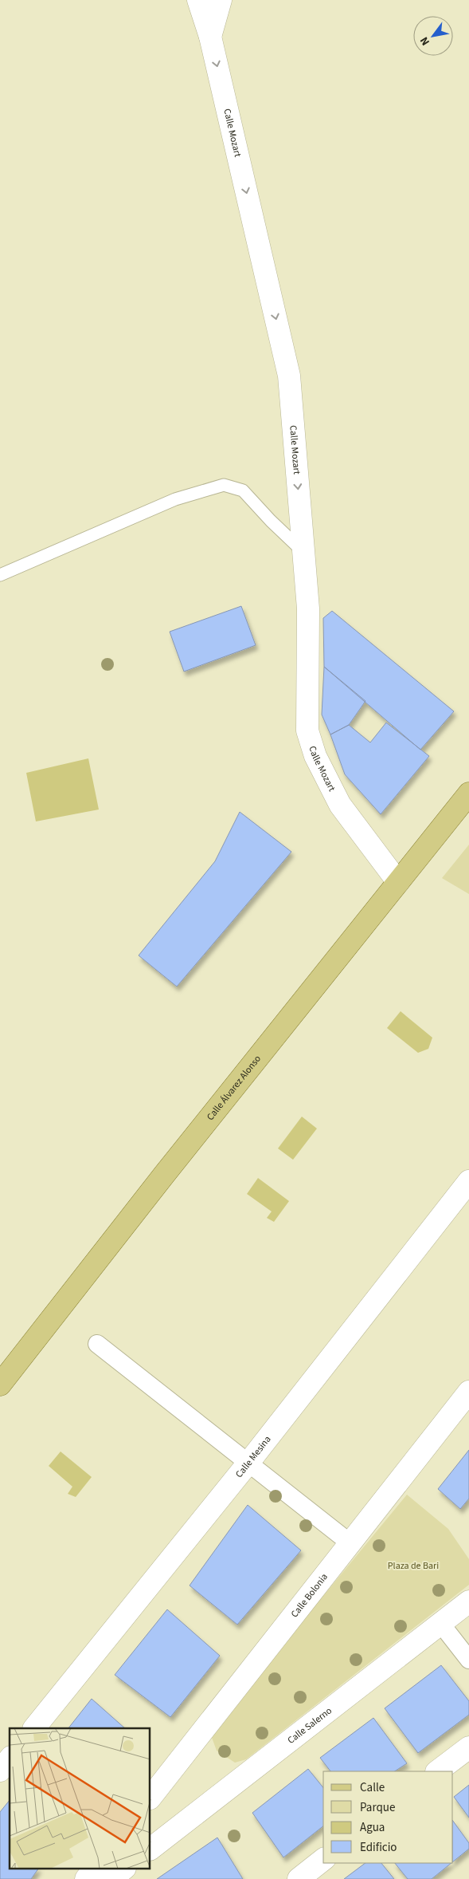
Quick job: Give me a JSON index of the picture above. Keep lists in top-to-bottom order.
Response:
{
  "streets": {
    "main road": ["Calle Álvarez Alonso"],
    "street": [
      "Calle Mozart",
      "Calle Mesina",
      "Calle Bolonia",
      "Calle Salerno"
    ]
  },
  "crossings": [
    ["Calle Mozart", "Calle Álvarez Alonso"]
  ],
  "one_way": ["Calle Mozart"],
  "parks": ["Plaza de Bari"],
  "legend": [
    "Calle",
    "Parque",
    "Agua",
    "Edificio"
  ],
  "north": "bottom left"
}
